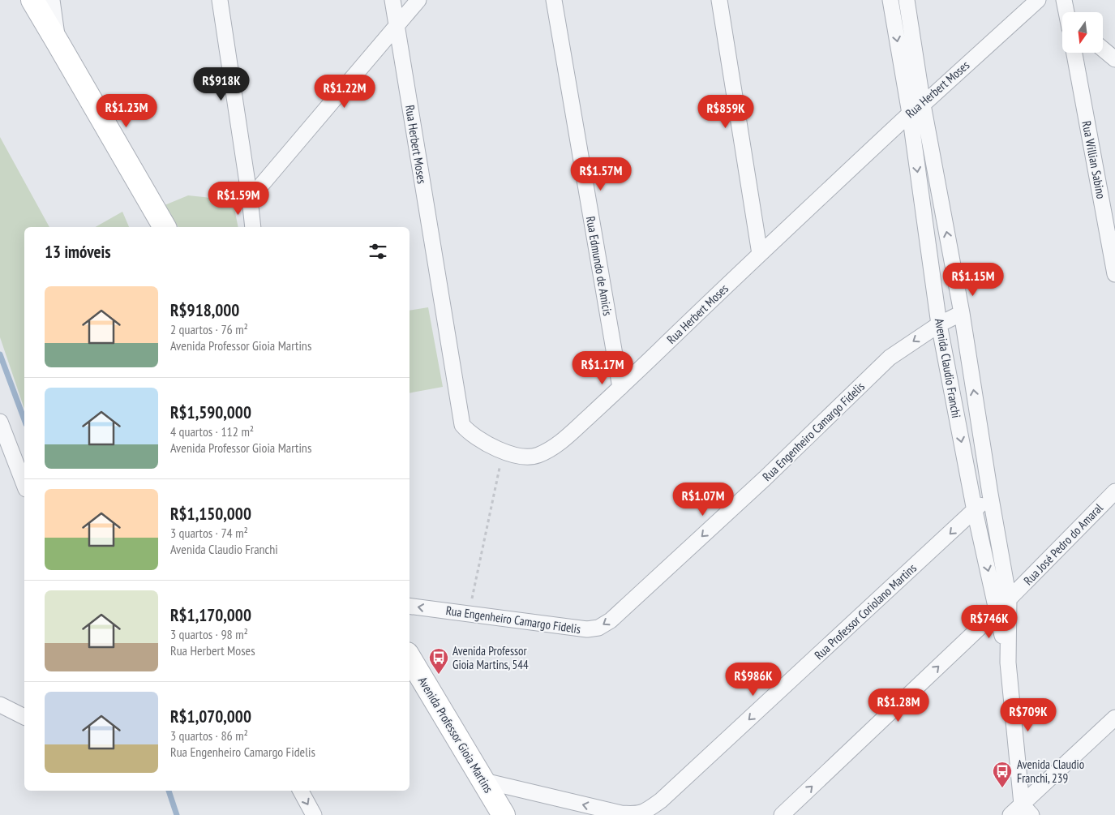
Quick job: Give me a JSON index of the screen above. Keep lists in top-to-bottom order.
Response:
{
  "streets": {
    "street": [
      "Rua Herbert Moses",
      "Rua Willian Sabino",
      "Rua Edmundo de Amicis",
      "Avenida Claudio Franchi",
      "Rua Engenheiro Camargo Fidelis",
      "Rua José Pedro do Amaral",
      "Rua Professor Coriolano Martins",
      "Avenida Professor Gioia Martins"
    ]
  },
  "crossings": [
    ["Rua Herbert Moses", "Rua Edmundo de Amicis"],
    ["Rua Herbert Moses", "Avenida Claudio Franchi"],
    ["Avenida Claudio Franchi", "Rua Engenheiro Camargo Fidelis"],
    ["Avenida Claudio Franchi", "Rua José Pedro do Amaral"],
    ["Avenida Claudio Franchi", "Rua Professor Coriolano Martins"],
    ["Rua Professor Coriolano Martins", "Avenida Professor Gioia Martins"]
  ],
  "one_way": ["Rua Engenheiro Camargo Fidelis", "Rua José Pedro do Amaral", "Rua Professor Coriolano Martins"],
  "places": {
    "bus stop": ["Avenida Professor Gioia Martins, 544", "Avenida Claudio Franchi, 239"]
  },
  "north": "bottom",
  "page": {
    "price": [
      "R$918K",
      "R$1.22M",
      "R$1.23M",
      "R$859K",
      "R$1.57M",
      "R$1.59M",
      "R$1.15M",
      "R$1.17M",
      "R$1.07M",
      "R$746K",
      "R$986K",
      "R$1.28M",
      "R$709K"
    ],
    "heading": "13 imóveis",
    "list": [
      {
        "name": "R$918,000",
        "note": "2 quartos · 76 m² · Avenida Professor Gioia Martins"
      },
      {
        "name": "R$1,590,000",
        "note": "4 quartos · 112 m² · Avenida Professor Gioia Martins"
      },
      {
        "name": "R$1,150,000",
        "note": "3 quartos · 74 m² · Avenida Claudio Franchi"
      },
      {
        "name": "R$1,170,000",
        "note": "3 quartos · 98 m² · Rua Herbert Moses"
      },
      {
        "name": "R$1,070,000",
        "note": "3 quartos · 86 m² · Rua Engenheiro Camargo Fidelis"
      }
    ]
  }
}
